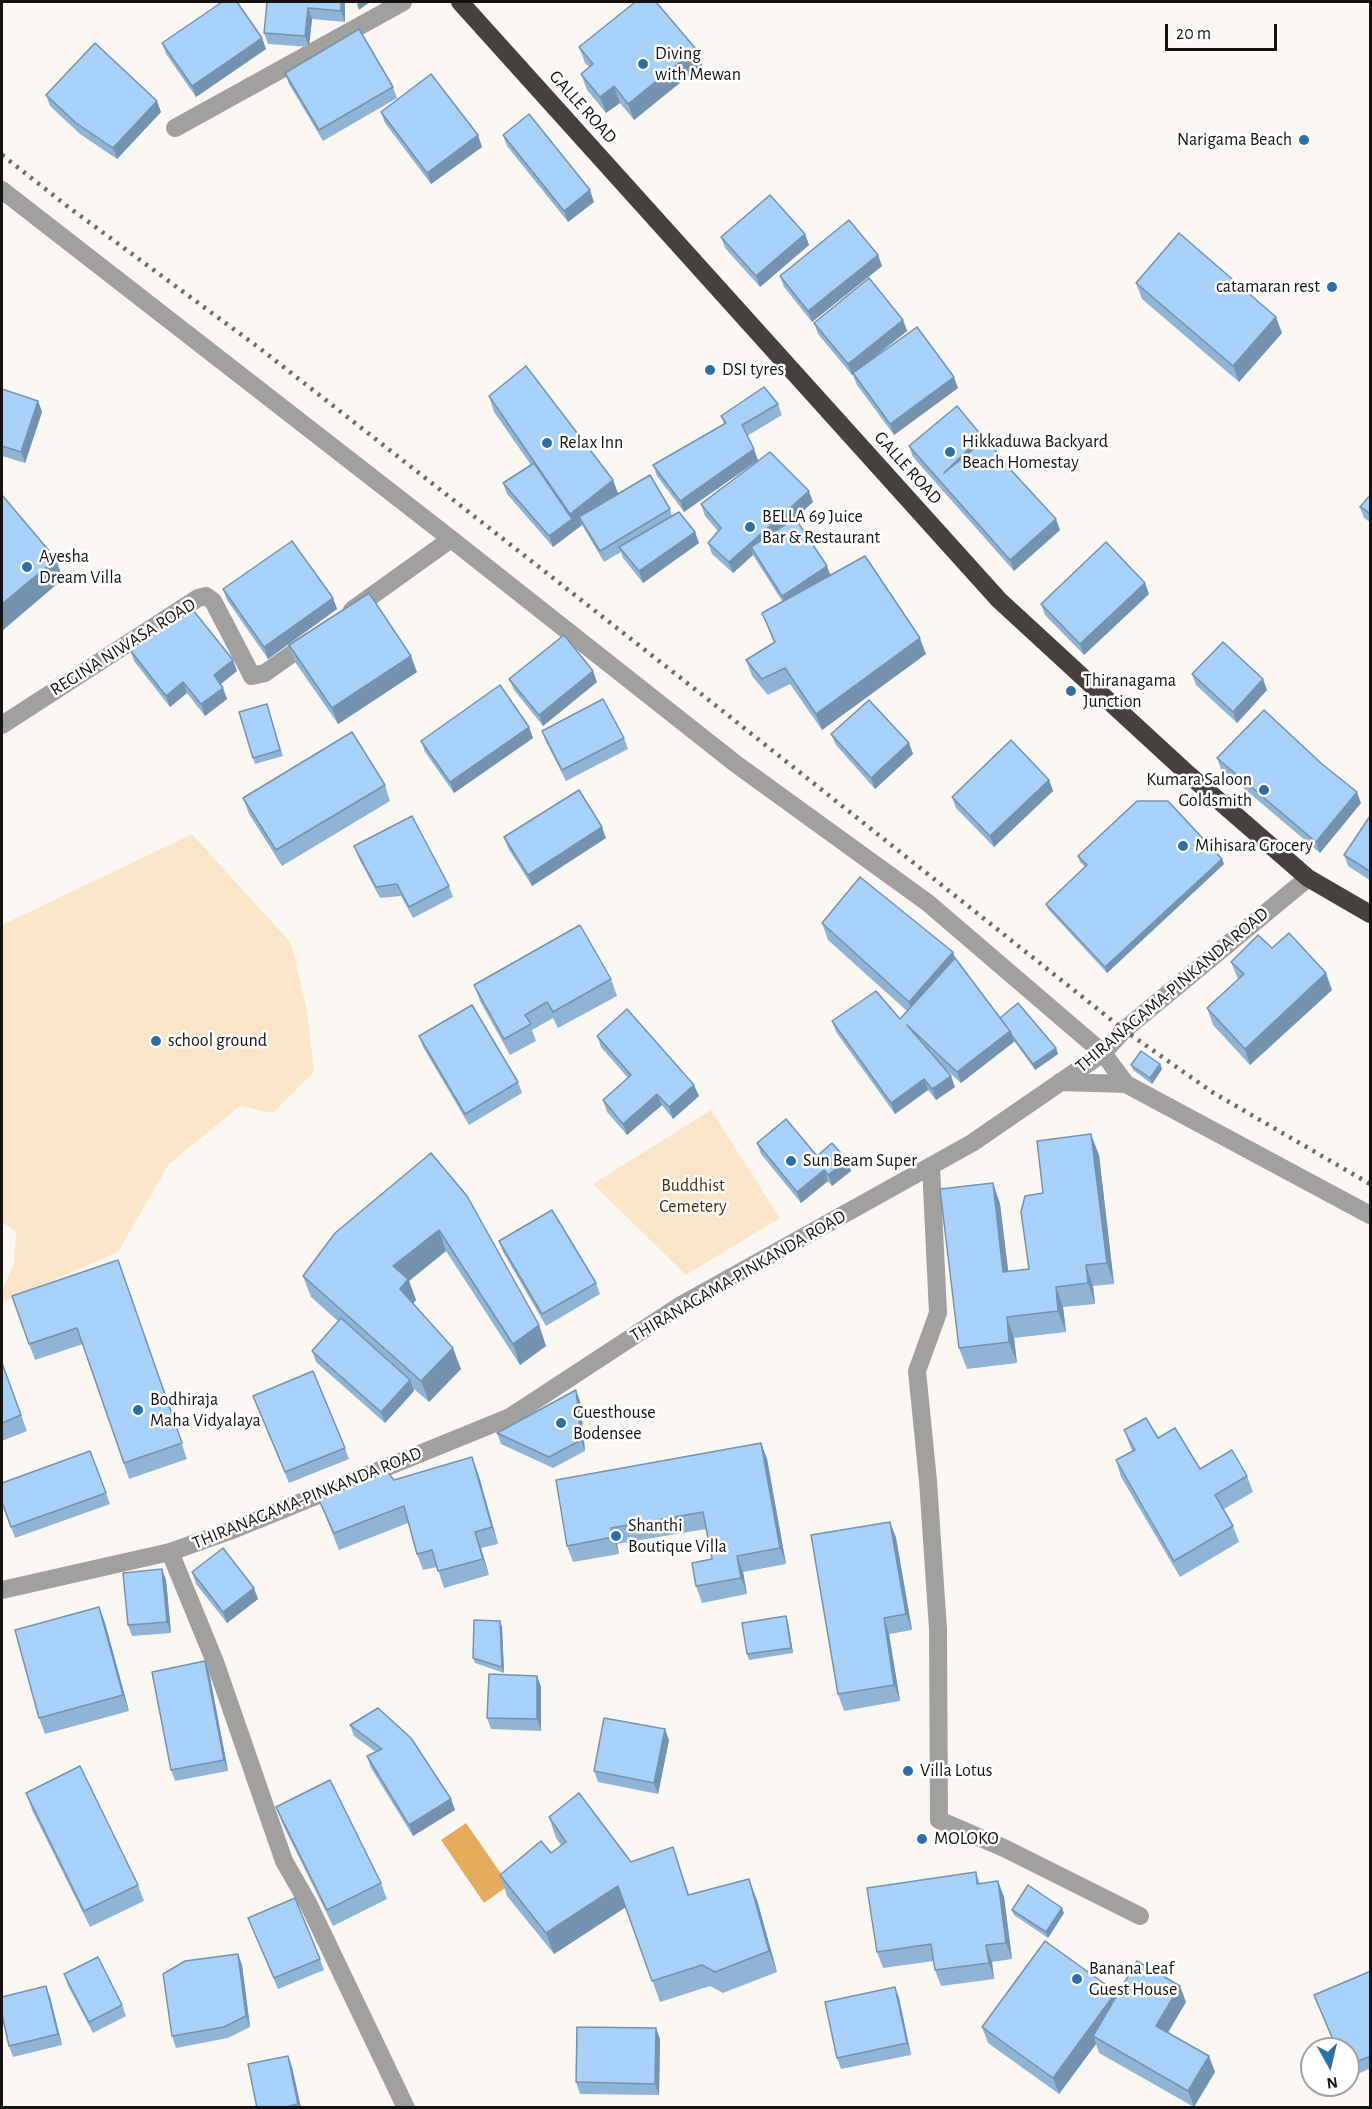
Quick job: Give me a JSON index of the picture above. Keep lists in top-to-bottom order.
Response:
{
  "streets": {
    "highway": ["GALLE ROAD"],
    "street": ["REGINA NIWASA ROAD", "THIRANAGAMA-PINKANDA ROAD"]
  },
  "crossings": [
    ["GALLE ROAD", "THIRANAGAMA-PINKANDA ROAD"]
  ],
  "parks": ["Buddhist Cemetery"],
  "places": [
    "Diving with Mewan",
    "Narigama Beach",
    "catamaran rest",
    "DSI tyres",
    "Relax Inn",
    "Hikkaduwa Backyard Beach Homestay",
    "BELLA 69 Juice Bar & Restaurant",
    "Ayesha Dream Villa",
    "Thiranagama Junction",
    "Kumara Saloon Goldsmith",
    "Mihisara Grocery",
    "school ground",
    "Sun Beam Super",
    "Bodhiraja Maha Vidyalaya",
    "Guesthouse Bodensee",
    "Shanthi Boutique Villa",
    "Villa Lotus",
    "MOLOKO",
    "Banana Leaf Guest House"
  ],
  "scale_bar": "20 m",
  "north": "bottom"
}
